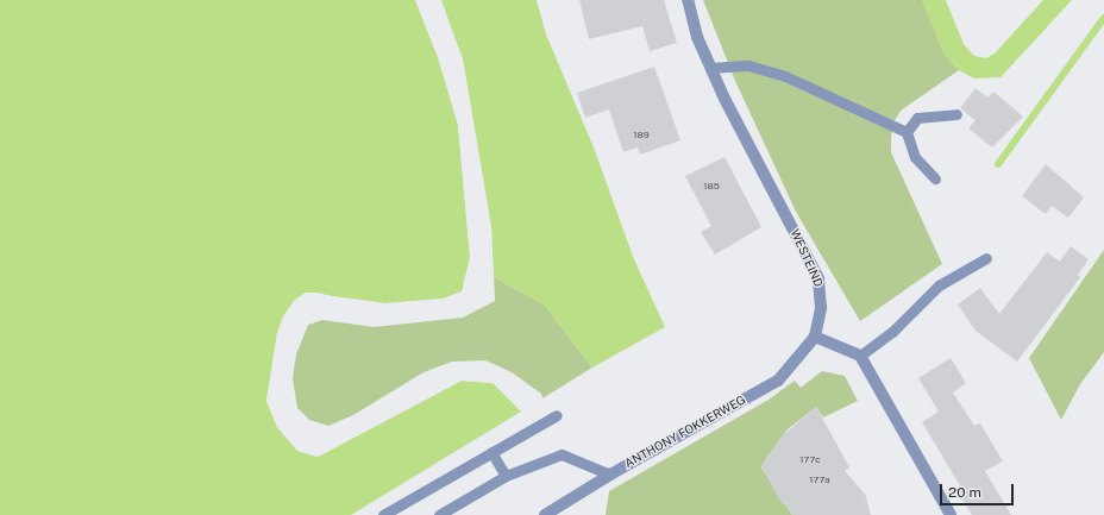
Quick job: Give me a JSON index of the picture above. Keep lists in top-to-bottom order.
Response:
{
  "streets": {
    "street": ["WESTEIND", "ANTHONY FOKKERWEG"]
  },
  "crossings": [
    ["WESTEIND", "ANTHONY FOKKERWEG"]
  ],
  "house_numbers": [
    "189",
    "185",
    "177c",
    "177a"
  ],
  "scale_bar": "20 m"
}
